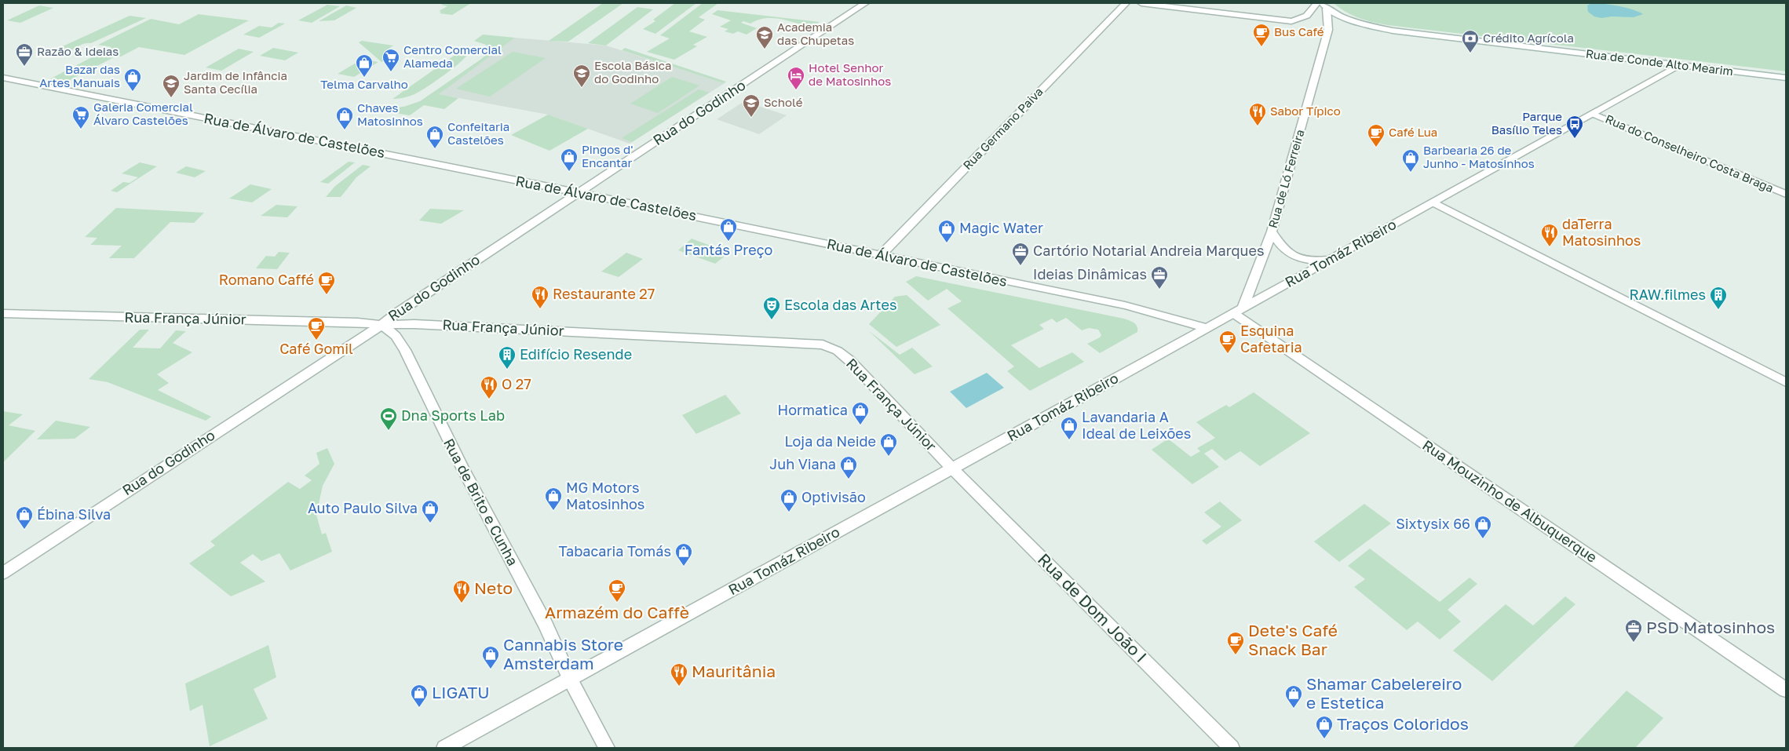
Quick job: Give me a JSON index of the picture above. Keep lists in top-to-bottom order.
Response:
{
  "streets": {
    "street": [
      "Rua de Conde Alto Mearim",
      "Rua do Godinho",
      "Rua Germano Paiva",
      "Rua de Álvaro de Castelões",
      "Rua do Conselheiro Costa Braga",
      "Rua de Ló Ferreira",
      "Rua Tomáz Ribeiro",
      "Rua França Júnior",
      "Rua Mouzinho de Albuquerque",
      "Rua de Brito e Cunha",
      "Rua de Dom João I"
    ]
  },
  "crossings": [
    ["Rua de Conde Alto Mearim", "Rua de Ló Ferreira"],
    ["Rua de Conde Alto Mearim", "Rua Tomáz Ribeiro"],
    ["Rua do Godinho", "Rua de Álvaro de Castelões"],
    ["Rua do Godinho", "Rua França Júnior"],
    ["Rua do Godinho", "Rua de Brito e Cunha"],
    ["Rua Germano Paiva", "Rua de Álvaro de Castelões"],
    ["Rua de Álvaro de Castelões", "Rua Tomáz Ribeiro"],
    ["Rua do Conselheiro Costa Braga", "Rua Tomáz Ribeiro"],
    ["Rua de Ló Ferreira", "Rua Tomáz Ribeiro"],
    ["Rua de Ló Ferreira", "Rua Mouzinho de Albuquerque"],
    ["Rua Tomáz Ribeiro", "Rua França Júnior"],
    ["Rua Tomáz Ribeiro", "Rua Mouzinho de Albuquerque"],
    ["Rua Tomáz Ribeiro", "Rua de Brito e Cunha"],
    ["Rua Tomáz Ribeiro", "Rua de Dom João I"],
    ["Rua França Júnior", "Rua de Brito e Cunha"],
    ["Rua França Júnior", "Rua de Dom João I"]
  ],
  "places": {
    "cafe": [
      "Bus Café",
      "Café Lua",
      "Romano Caffé",
      "Café Gomil",
      "Esquina Cafetaria",
      "Armazém do Caffè",
      "Dete's Café Snack Bar"
    ],
    "school or university": [
      "Academia das Chupetas",
      "Escola Básica do Godinho",
      "Jardim de Infância Santa Cecília",
      "Scholé"
    ],
    "bank": ["Crédito Agrícola"],
    "office": [
      "Razão & Ideias",
      "Cartório Notarial Andreia Marques",
      "Ideias Dinâmicas",
      "PSD Matosinhos"
    ],
    "supermarket": ["Centro Comercial Alameda", "Galeria Comercial Álvaro Castelões"],
    "shop": [
      "Telma Carvalho",
      "Bazar das Artes Manuais",
      "Chaves Matosinhos",
      "Confeitaria Castelões",
      "Pingos d' Encantar",
      "Barbearia 26 de Junho - Matosinhos",
      "Fantás Preço",
      "Magic Water",
      "Hormatica",
      "Lavandaria A Ideal de Leixões",
      "Loja da Neide",
      "Juh Viana",
      "MG Motors Matosinhos",
      "Optivisão",
      "Auto Paulo Silva",
      "Ébina Silva",
      "Sixtysix 66",
      "Tabacaria Tomás",
      "Cannabis Store Amsterdam",
      "LIGATU",
      "Shamar Cabelereiro e Estetica",
      "Traços Coloridos"
    ],
    "hotel": ["Hotel Senhor de Matosinhos"],
    "restaurant": [
      "Sabor Típico",
      "daTerra Matosinhos",
      "Restaurante 27",
      "O 27",
      "Neto",
      "Mauritânia"
    ],
    "bus stop": ["Parque Basílio Teles"],
    "building": ["RAW.filmes", "Edifício Resende"],
    "theatre": ["Escola das Artes"],
    "sports": ["Dna Sports Lab"]
  }
}
